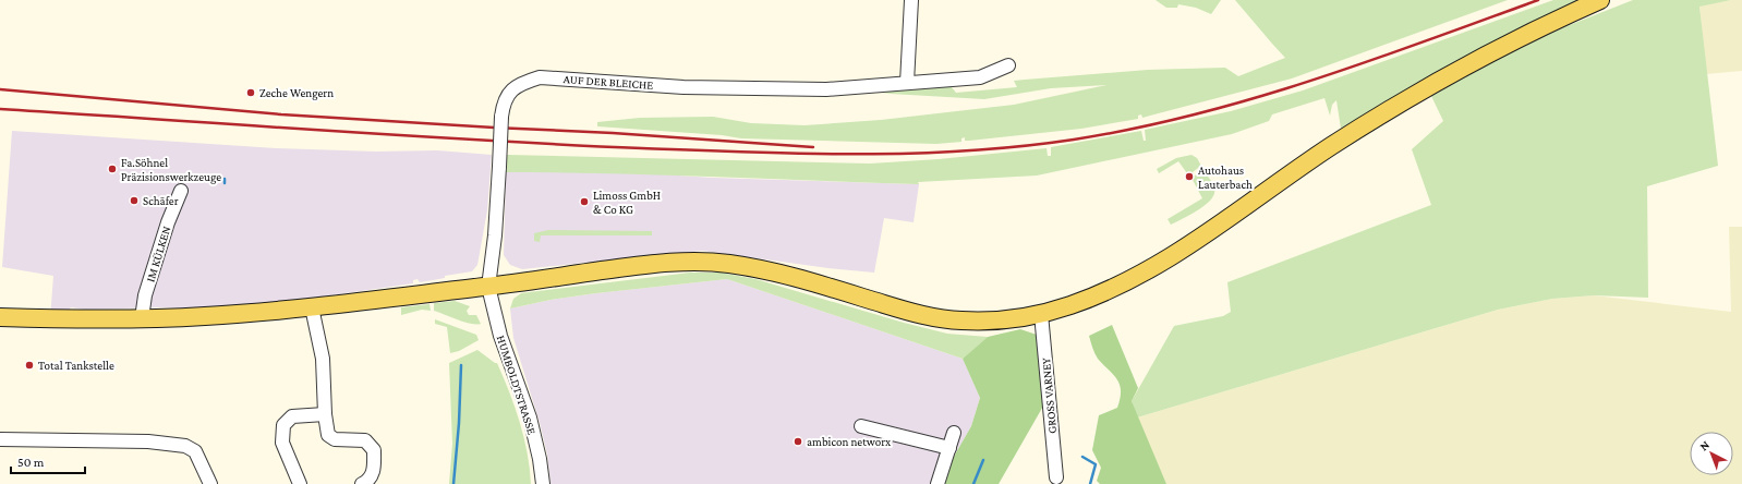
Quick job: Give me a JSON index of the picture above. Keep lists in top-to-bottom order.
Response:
{
  "streets": {
    "street": [
      "AUF DER BLEICHE",
      "IM KÜLKEN",
      "HUMBOLDTSTRASSE",
      "GROSS VARNEY"
    ]
  },
  "crossings": [
    ["AUF DER BLEICHE", "HUMBOLDTSTRASSE"]
  ],
  "places": [
    "Zeche Wengern",
    "Fa.Söhnel Präzisionswerkzeuge",
    "Autohaus Lauterbach",
    "Schäfer",
    "Limoss GmbH & Co KG",
    "Total Tankstelle",
    "ambicon networx"
  ],
  "scale_bar": "50 m",
  "north": "top left"
}
